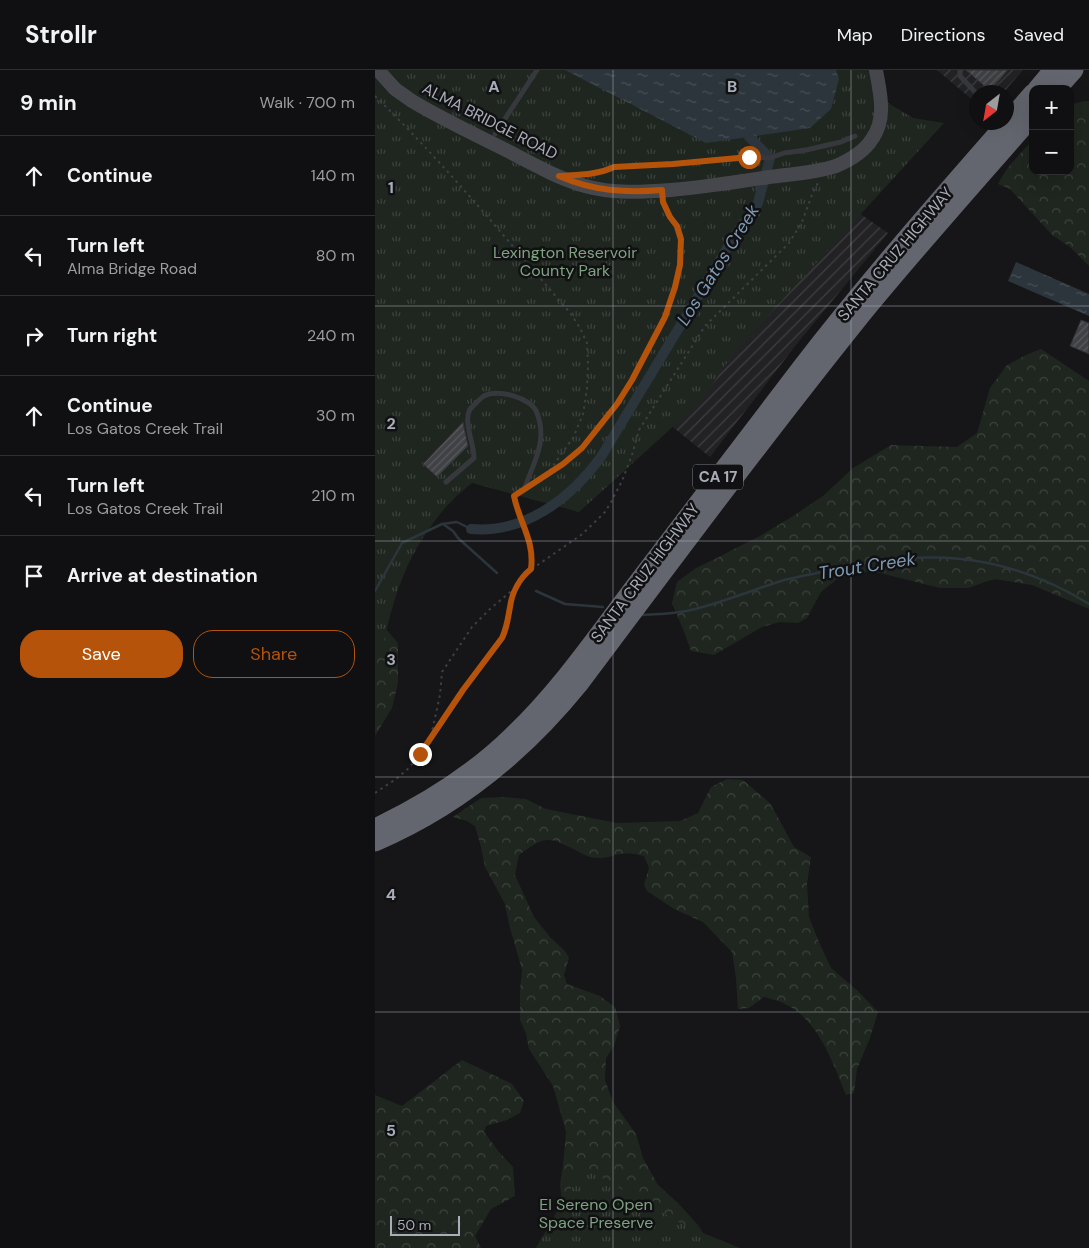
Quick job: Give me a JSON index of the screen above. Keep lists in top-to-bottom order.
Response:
{
  "streets": {
    "highway": ["SANTA CRUZ HIGHWAY", "CA 17"],
    "street": ["ALMA BRIDGE ROAD"]
  },
  "water": ["Los Gatos Creek", "Trout Creek"],
  "parks": ["Lexington Reservoir County Park", "El Sereno Open Space Preserve"],
  "scale_bar": "50 m",
  "north": "bottom left",
  "page": {
    "header": "Strollr",
    "nav": ["Map", "Directions", "Saved"],
    "heading": ["9 min", "Walk · 700 m"],
    "map_buttons": ["+", "−"],
    "list": [
      ["Continue", "140 m"],
      ["Turn left", "Alma Bridge Road", "80 m"],
      ["Turn right", "240 m"],
      ["Continue", "Los Gatos Creek Trail", "30 m"],
      ["Turn left", "Los Gatos Creek Trail", "210 m"],
      "Arrive at destination"
    ],
    "buttons": ["Save", "Share"],
    "scale": "50 m"
  },
  "grid": {
    "columns": ["A", "B"],
    "rows": [
      "1",
      "2",
      "3",
      "4",
      "5"
    ]
  }
}
